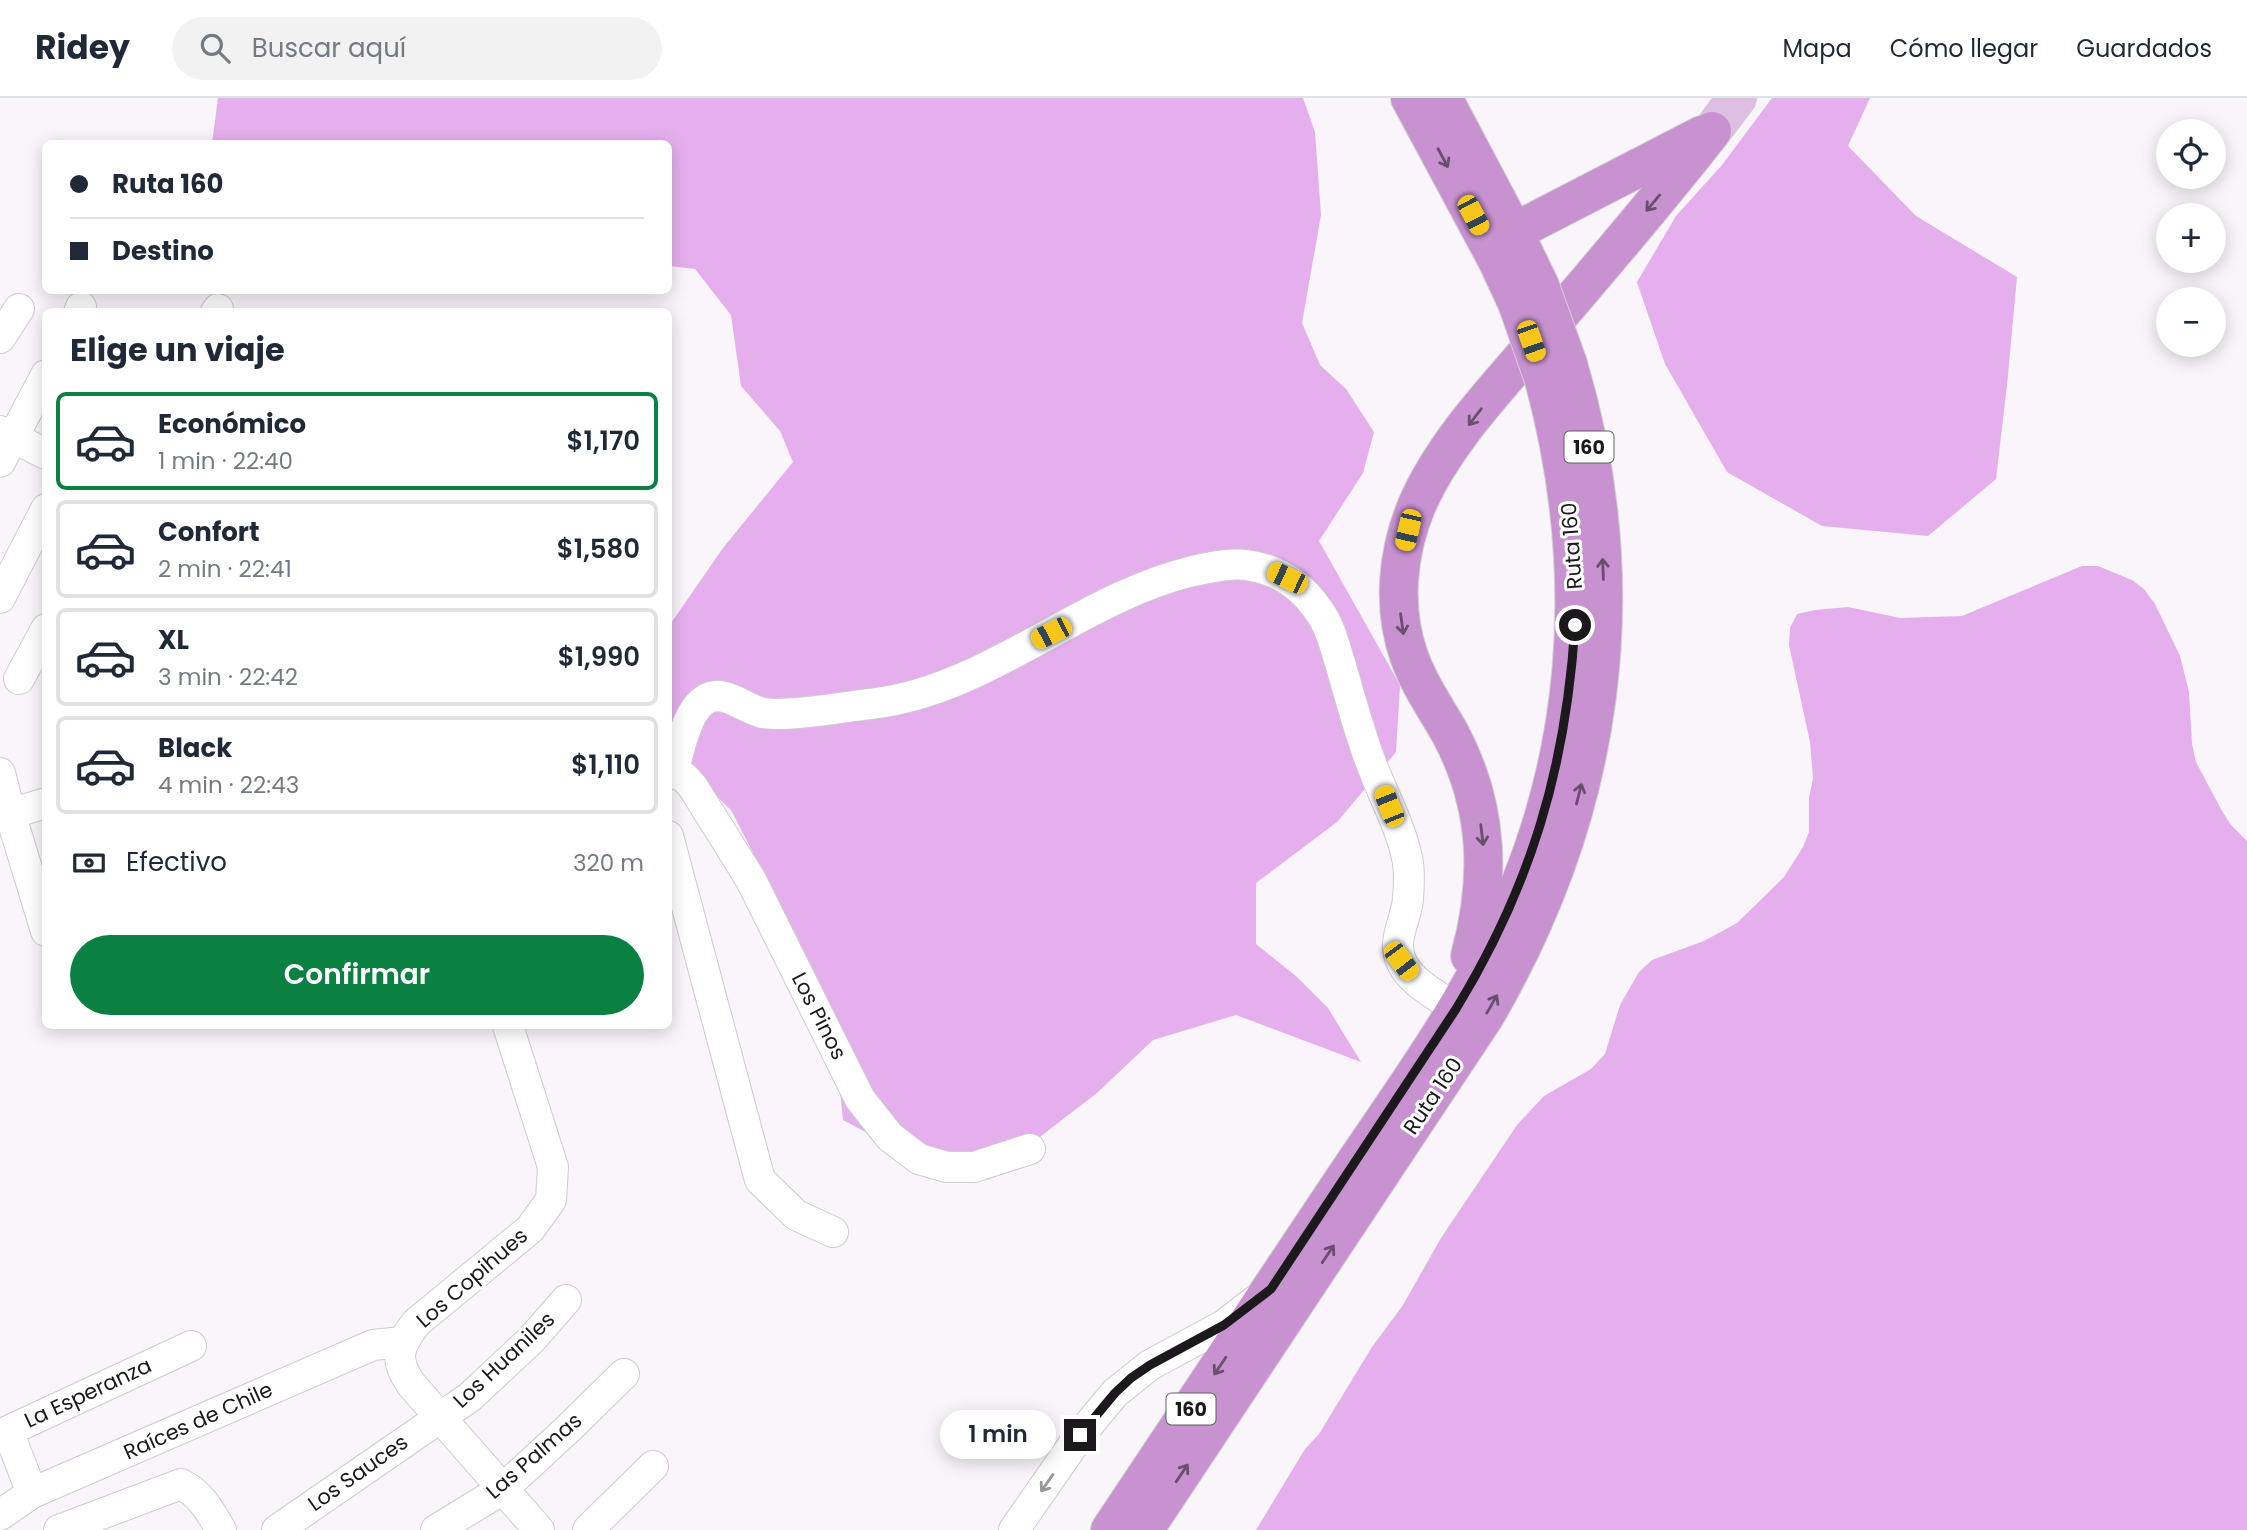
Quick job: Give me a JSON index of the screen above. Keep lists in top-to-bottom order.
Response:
{
  "streets": {
    "highway": ["160", "Ruta 160"],
    "street": [
      "Los Pinos",
      "Los Copihues",
      "Los Huaniles",
      "La Esperanza",
      "Raíces de Chile",
      "Las Palmas",
      "Los Sauces"
    ]
  },
  "crossings": [
    ["Los Copihues", "Los Huaniles"],
    ["Los Copihues", "Raíces de Chile"],
    ["Los Copihues", "Las Palmas"],
    ["Los Copihues", "Los Sauces"],
    ["Los Huaniles", "Los Sauces"],
    ["La Esperanza", "Raíces de Chile"]
  ],
  "page": {
    "header": "Ridey",
    "search": "Buscar aquí",
    "nav": ["Mapa", "Cómo llegar", "Guardados"],
    "map_buttons": ["+", "−"],
    "banner": ["Ruta 160", "Destino"],
    "heading": "Elige un viaje",
    "list": [
      {
        "name": "Económico",
        "note": "1 min · 22:40",
        "value": "$1,170"
      },
      {
        "name": "Confort",
        "note": "2 min · 22:41",
        "value": "$1,580"
      },
      {
        "name": "XL",
        "note": "3 min · 22:42",
        "value": "$1,990"
      },
      {
        "name": "Black",
        "note": "4 min · 22:43",
        "value": "$1,110"
      }
    ],
    "pay": ["Efectivo", "320 m"],
    "buttons": "Confirmar",
    "bubble": "1 min"
  }
}
